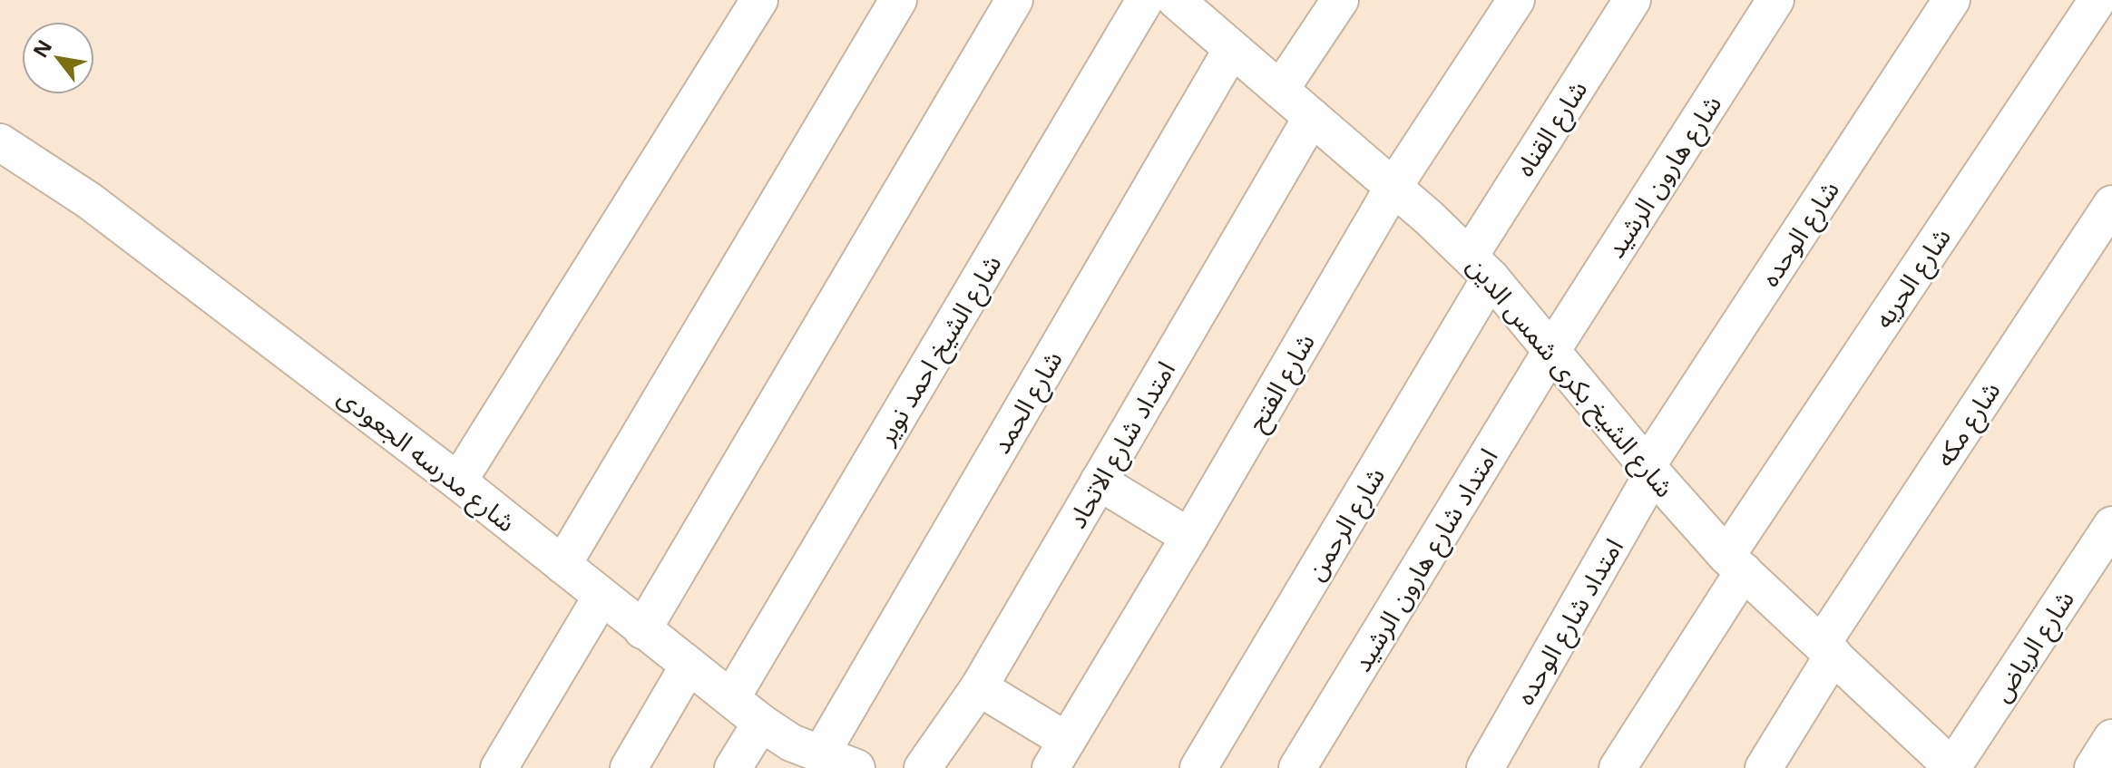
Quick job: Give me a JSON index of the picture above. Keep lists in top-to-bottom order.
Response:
{
  "streets": {
    "street": [
      "شارع القناه",
      "شارع هارون الرشيد",
      "شارع الوحده",
      "شارع الحريه",
      "شارع الشيخ احمد نوير",
      "شارع الشيخ بكرى شمس الدين",
      "شارع الفتح",
      "شارع الحمد",
      "شارع مكه",
      "امتداد شارع الاتحاد",
      "شارع مدرسه الجعودى",
      "شارع الرحمن",
      "امتداد شارع هارون الرشيد",
      "امتداد شارع الوحده",
      "شارع الرياض"
    ]
  },
  "crossings": [
    ["شارع القناه", "شارع الشيخ بكرى شمس الدين"],
    ["شارع القناه", "شارع الرحمن"],
    ["شارع هارون الرشيد", "شارع الشيخ بكرى شمس الدين"],
    ["شارع هارون الرشيد", "امتداد شارع هارون الرشيد"],
    ["شارع الوحده", "شارع الشيخ بكرى شمس الدين"],
    ["شارع الوحده", "امتداد شارع الوحده"],
    ["شارع الحريه", "شارع الشيخ بكرى شمس الدين"],
    ["شارع الشيخ احمد نوير", "شارع الشيخ بكرى شمس الدين"],
    ["شارع الشيخ احمد نوير", "شارع مدرسه الجعودى"],
    ["شارع الشيخ بكرى شمس الدين", "شارع الفتح"],
    ["شارع الشيخ بكرى شمس الدين", "شارع الحمد"],
    ["شارع الشيخ بكرى شمس الدين", "شارع مكه"],
    ["شارع الشيخ بكرى شمس الدين", "امتداد شارع الاتحاد"],
    ["شارع الشيخ بكرى شمس الدين", "شارع الرحمن"],
    ["شارع الشيخ بكرى شمس الدين", "امتداد شارع هارون الرشيد"],
    ["شارع الشيخ بكرى شمس الدين", "امتداد شارع الوحده"],
    ["شارع الشيخ بكرى شمس الدين", "شارع الرياض"],
    ["شارع الحمد", "شارع مدرسه الجعودى"]
  ],
  "north": "top left"
}
